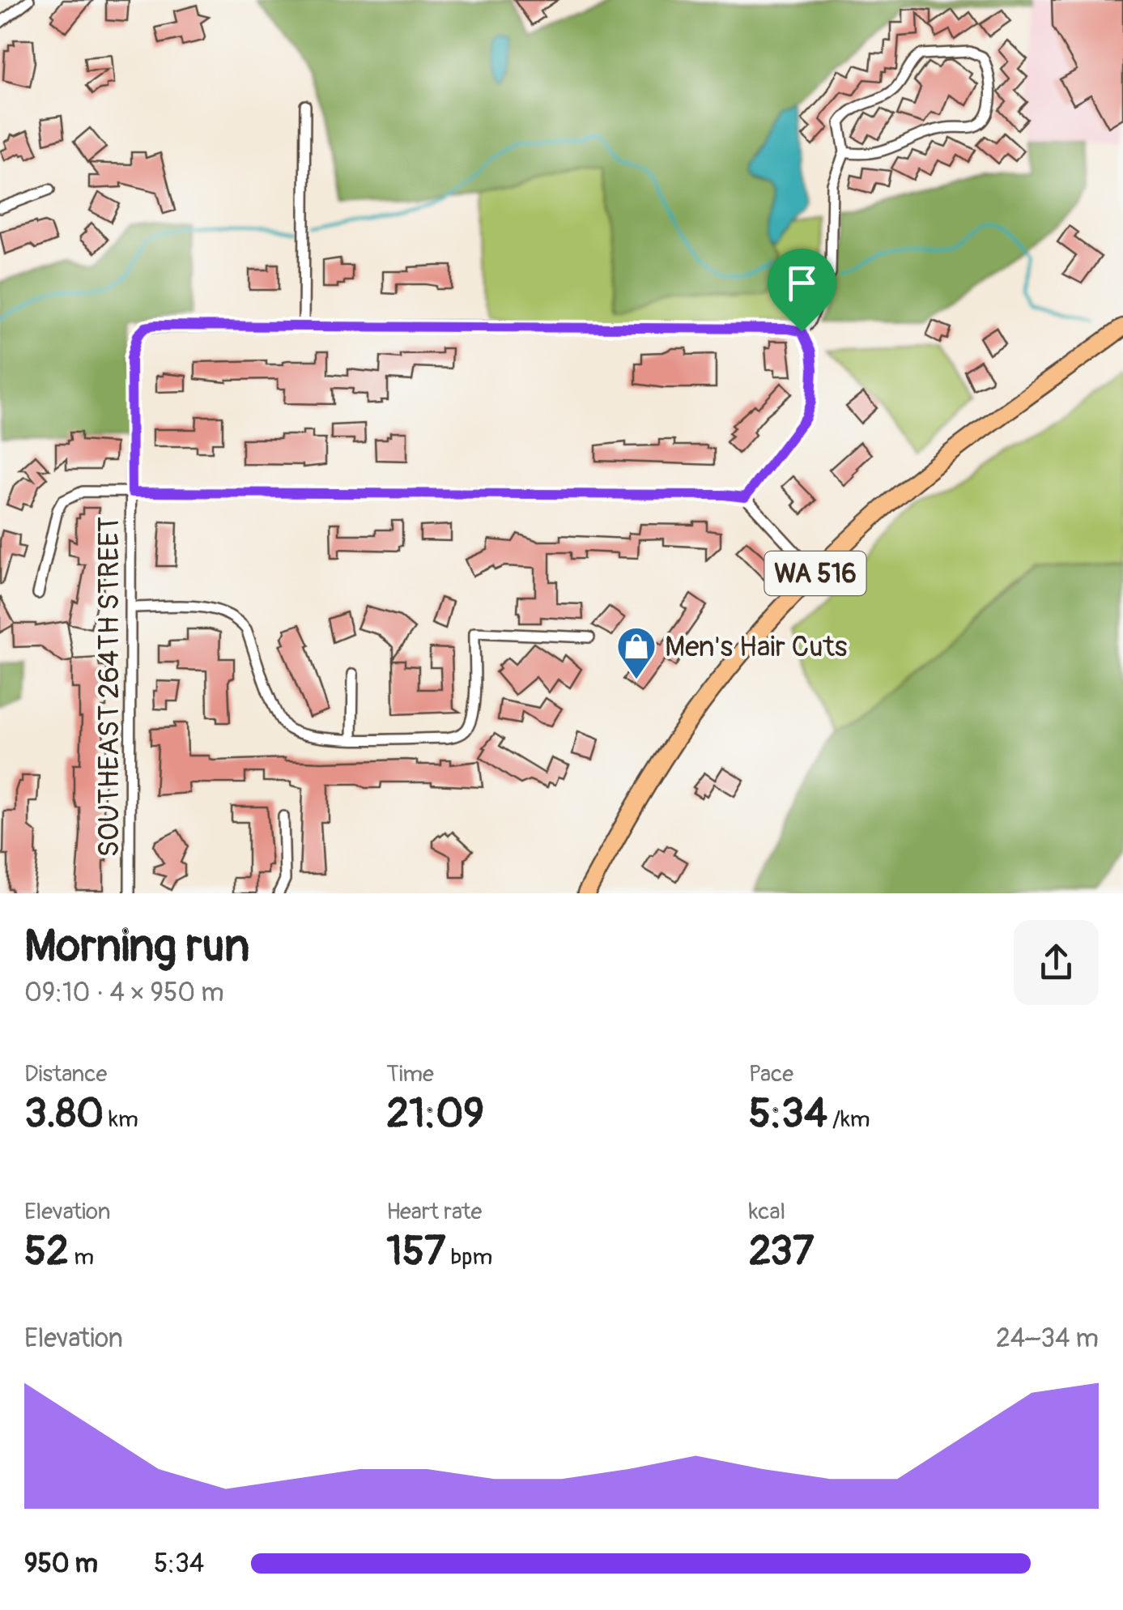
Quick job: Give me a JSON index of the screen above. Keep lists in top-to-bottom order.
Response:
{
  "streets": {
    "main road": ["WA 516"],
    "street": ["SOUTHEAST 264TH STREET"]
  },
  "places": {
    "shop": ["Men's Hair Cuts"]
  },
  "page": {
    "heading": ["Morning run", "09:10 · 4 × 950 m"],
    "stats": [
      ["Distance", "3.80 km"],
      ["Time", "21:09"],
      ["Pace", "5:34 /km"],
      ["Elevation", "52 m"],
      ["Heart rate", "157 bpm"],
      ["kcal", "237"]
    ],
    "chart": ["Elevation", "24–34 m"],
    "list": [
      {
        "name": "950 m",
        "note": "5:34"
      }
    ]
  }
}
